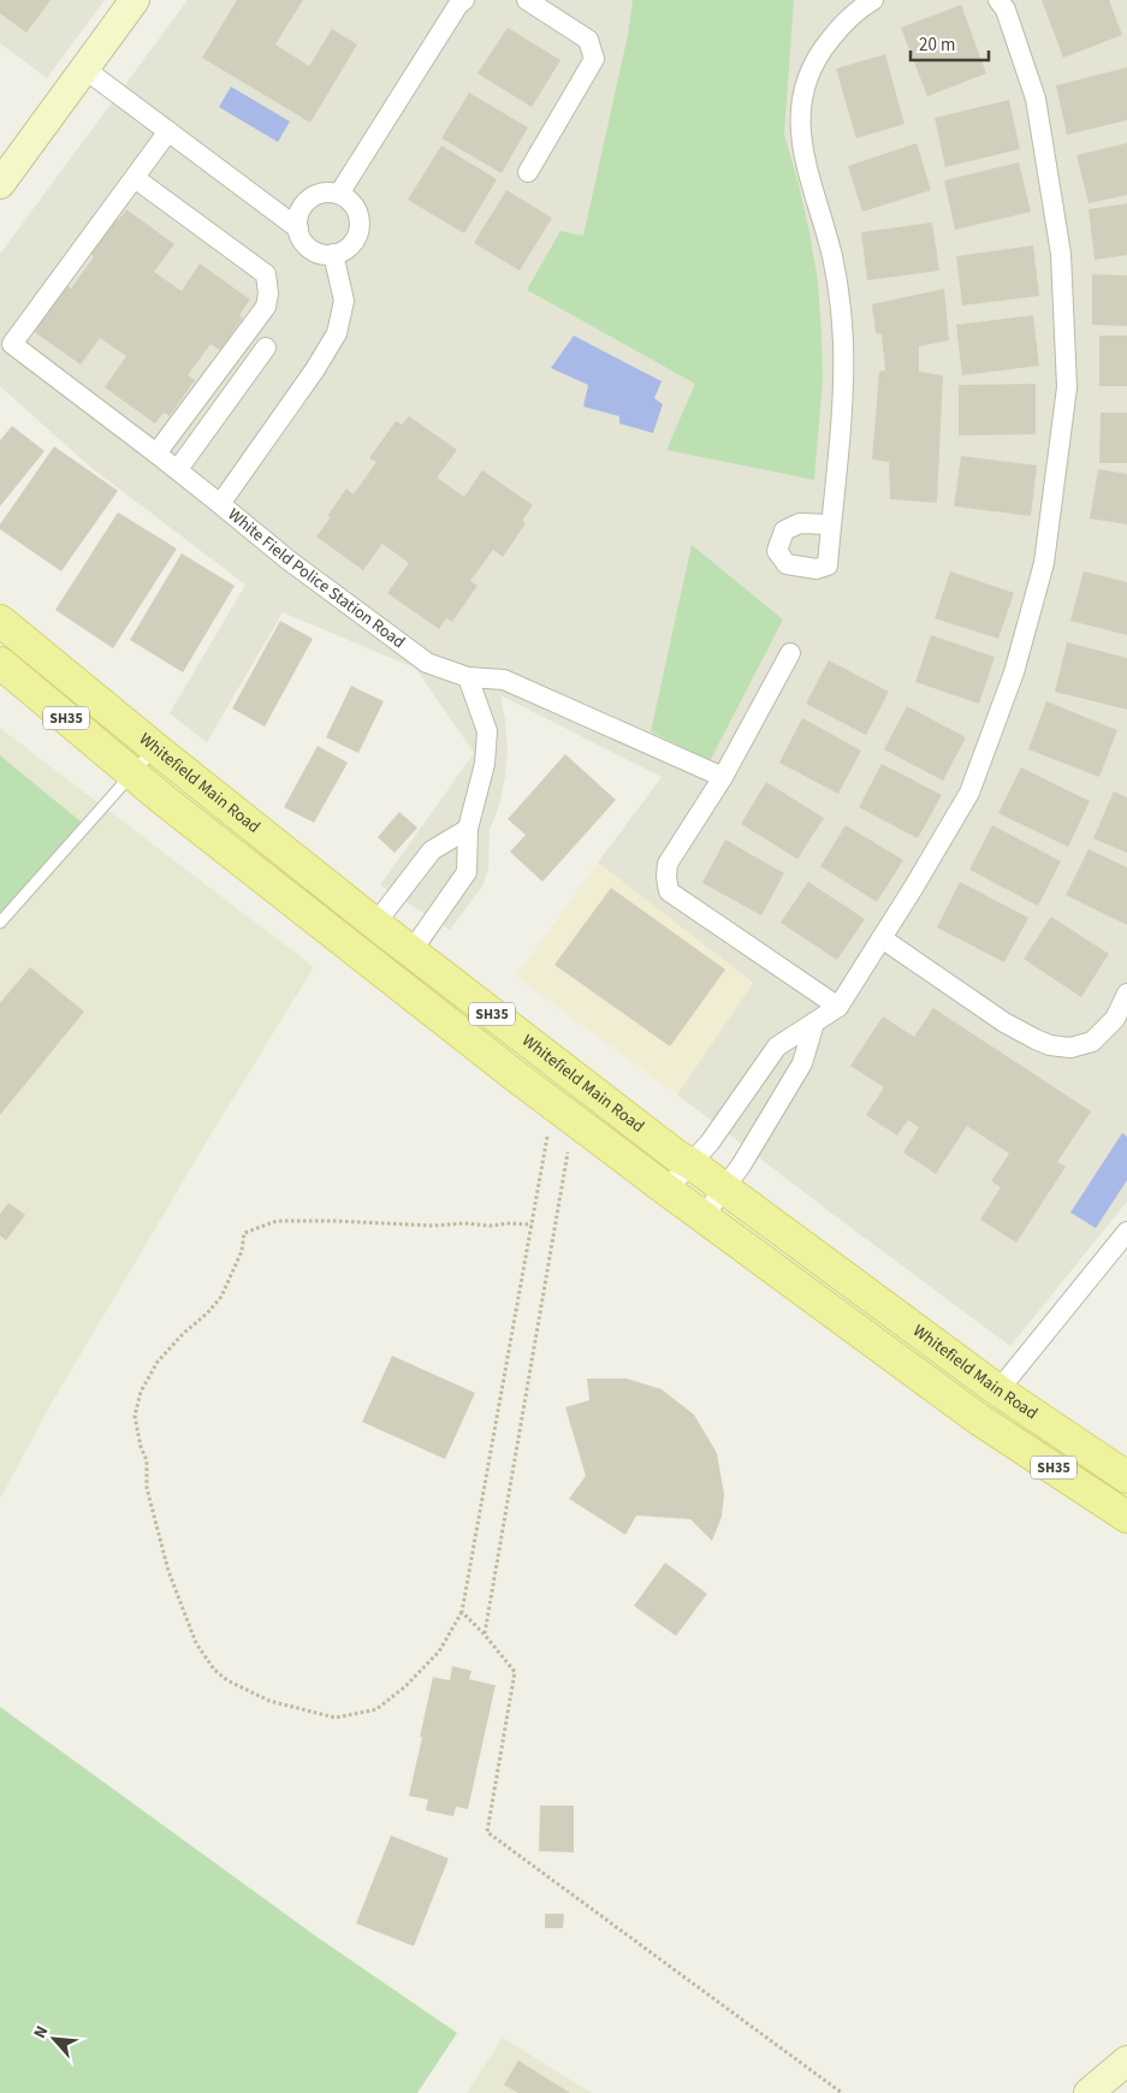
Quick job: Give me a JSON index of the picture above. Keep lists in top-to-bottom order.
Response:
{
  "streets": {
    "main road": ["SH35", "Whitefield Main Road"],
    "street": ["White Field Police Station Road"]
  },
  "scale_bar": "20 m",
  "north": "top left"
}
